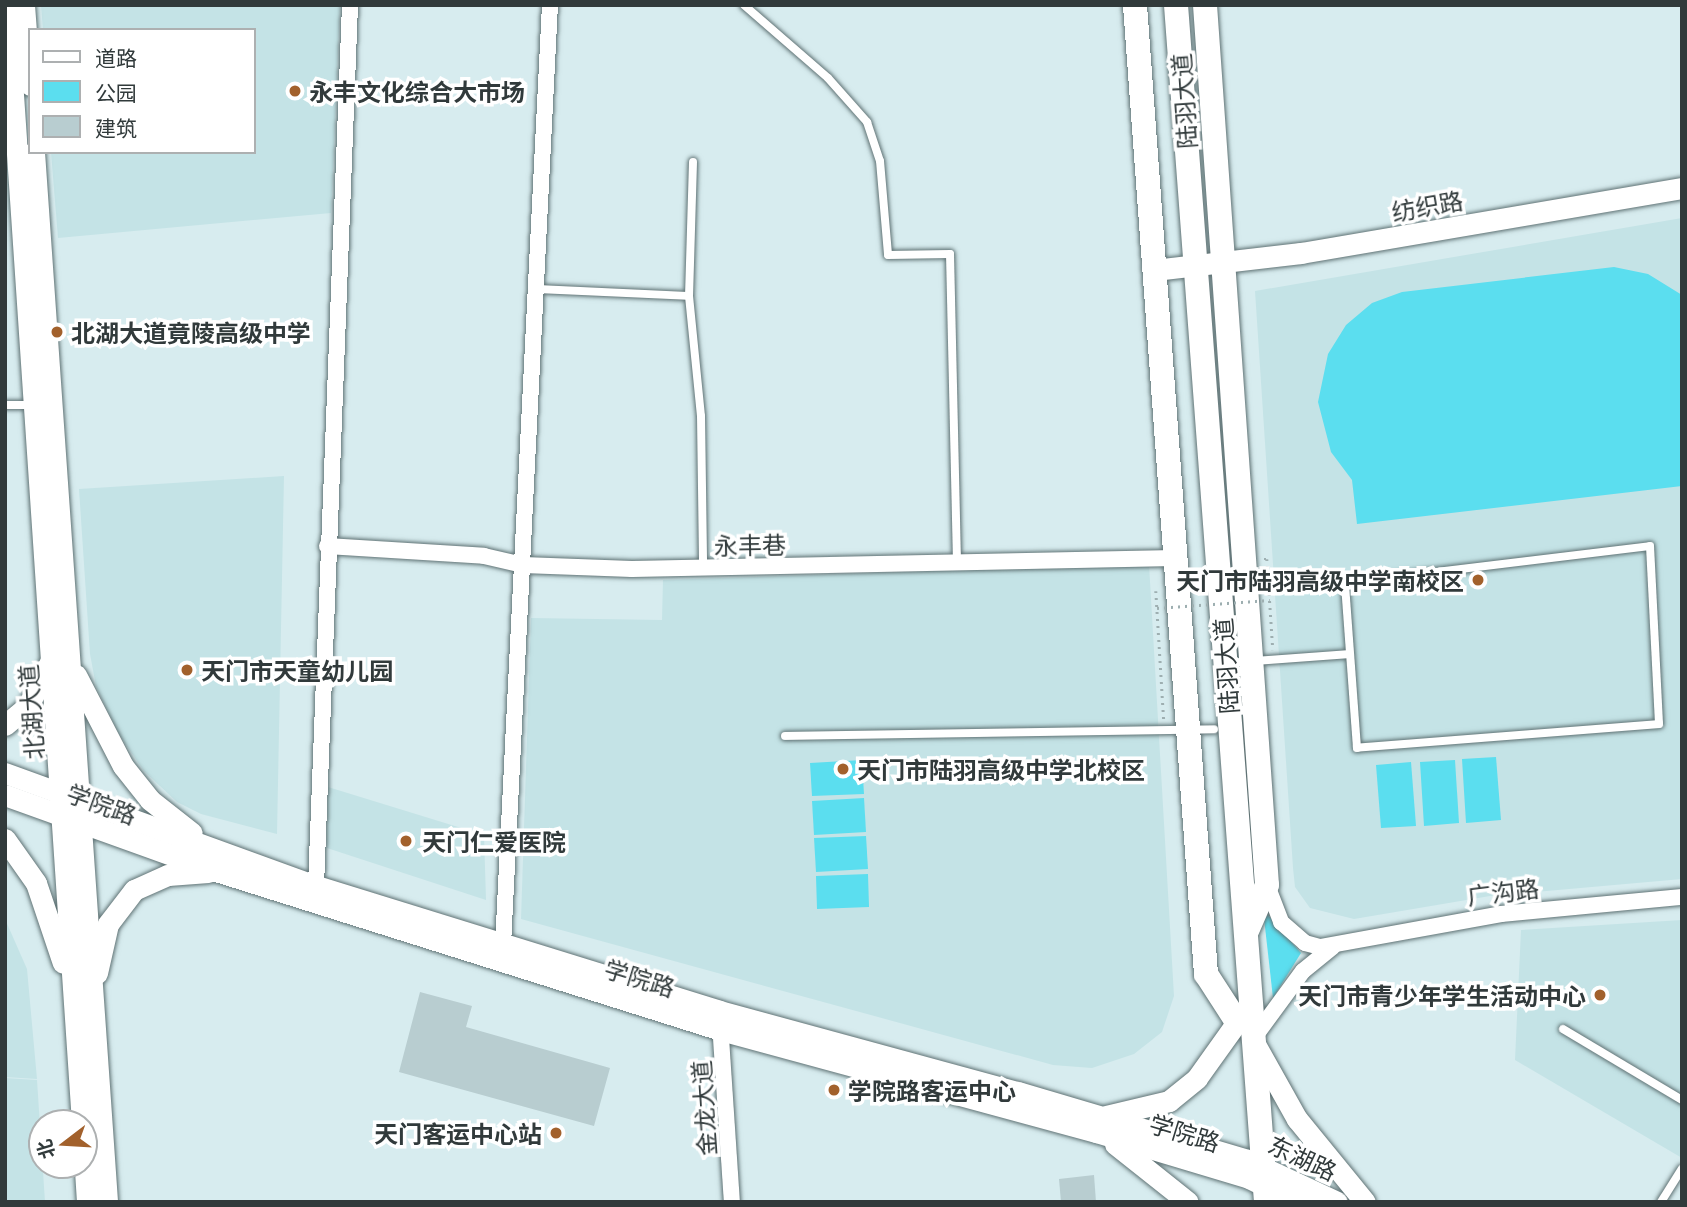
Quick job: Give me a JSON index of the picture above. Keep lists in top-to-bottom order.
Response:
{
  "streets": {
    "main road": [
      "陆羽大道",
      "纺织路",
      "北湖大道",
      "学院路",
      "东湖路"
    ],
    "street": ["永丰巷", "广沟路", "金龙大道"]
  },
  "crossings": [
    ["陆羽大道", "纺织路"],
    ["陆羽大道", "学院路"],
    ["陆羽大道", "东湖路"],
    ["北湖大道", "学院路"],
    ["学院路", "金龙大道"],
    ["学院路", "东湖路"]
  ],
  "places": [
    "永丰文化综合大市场",
    "北湖大道竟陵高级中学",
    "天门市陆羽高级中学南校区",
    "天门市天童幼儿园",
    "天门市陆羽高级中学北校区",
    "天门仁爱医院",
    "天门市青少年学生活动中心",
    "学院路客运中心",
    "天门客运中心站"
  ],
  "legend": ["道路", "公园", "建筑"],
  "north": "left"
}
